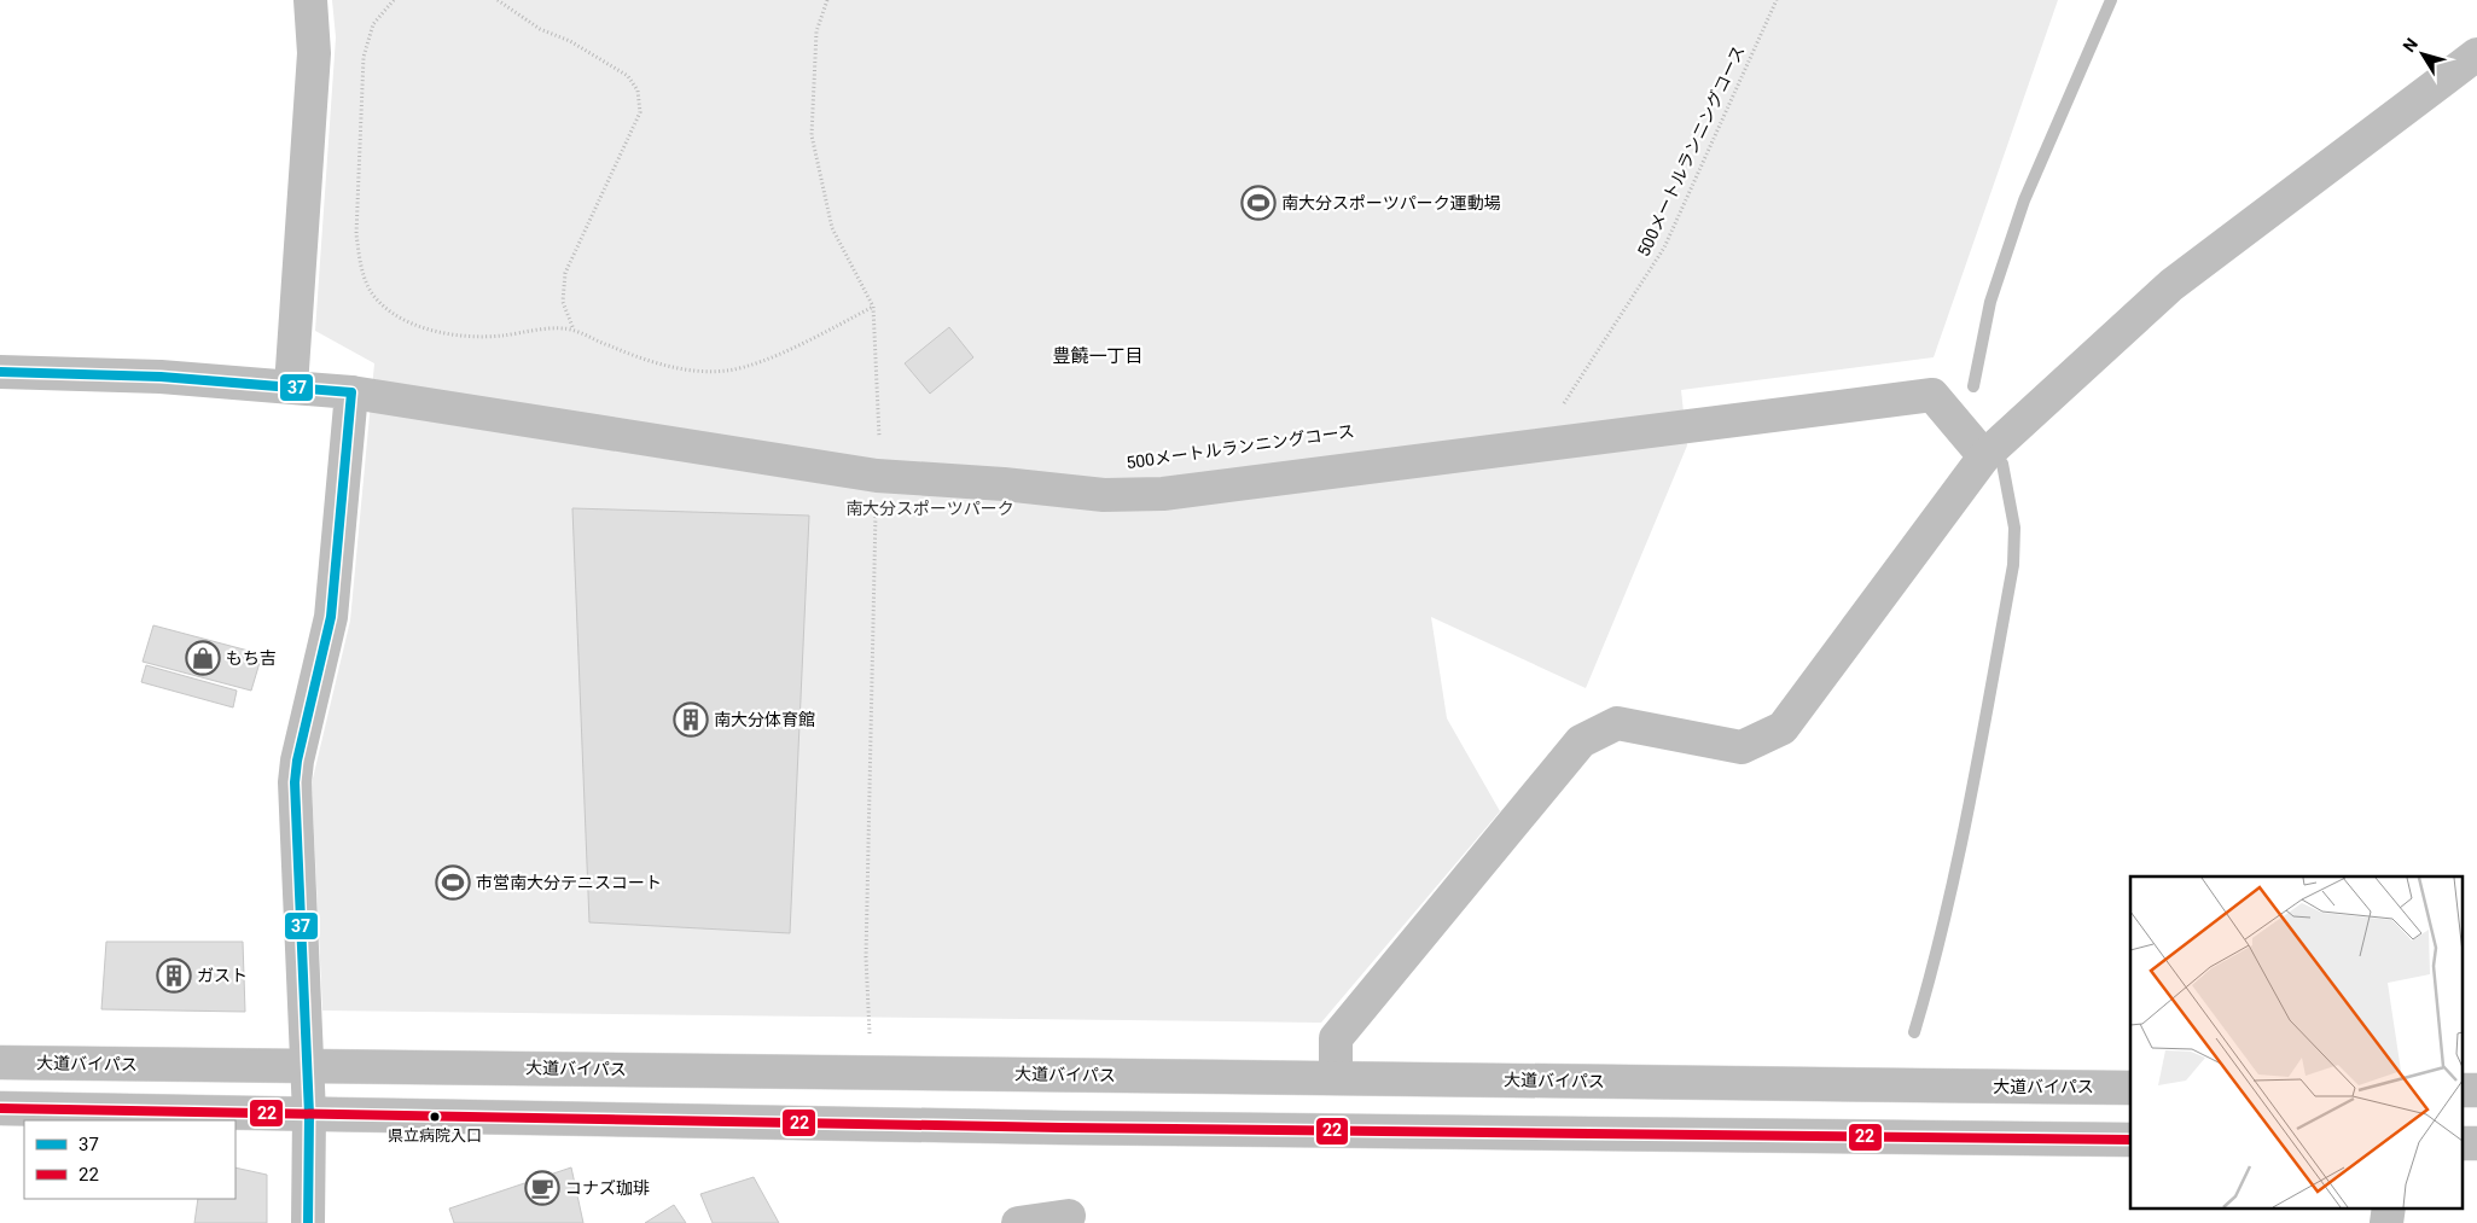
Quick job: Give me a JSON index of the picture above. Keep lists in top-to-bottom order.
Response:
{
  "streets": {
    "main road": ["大道バイパス"],
    "path": ["500メートルランニングコース"]
  },
  "districts": ["豊饒一丁目"],
  "parks": ["南大分スポーツパーク"],
  "places": {
    "sports": ["南大分スポーツパーク運動場", "市営南大分テニスコート"],
    "shop": ["もち吉"],
    "building": ["南大分体育館", "ガスト"],
    "other": ["県立病院入口"],
    "cafe": ["コナズ珈琲"]
  },
  "lines": ["transit line 37", "transit line 22"],
  "legend": ["37", "22"],
  "north": "top left"
}
